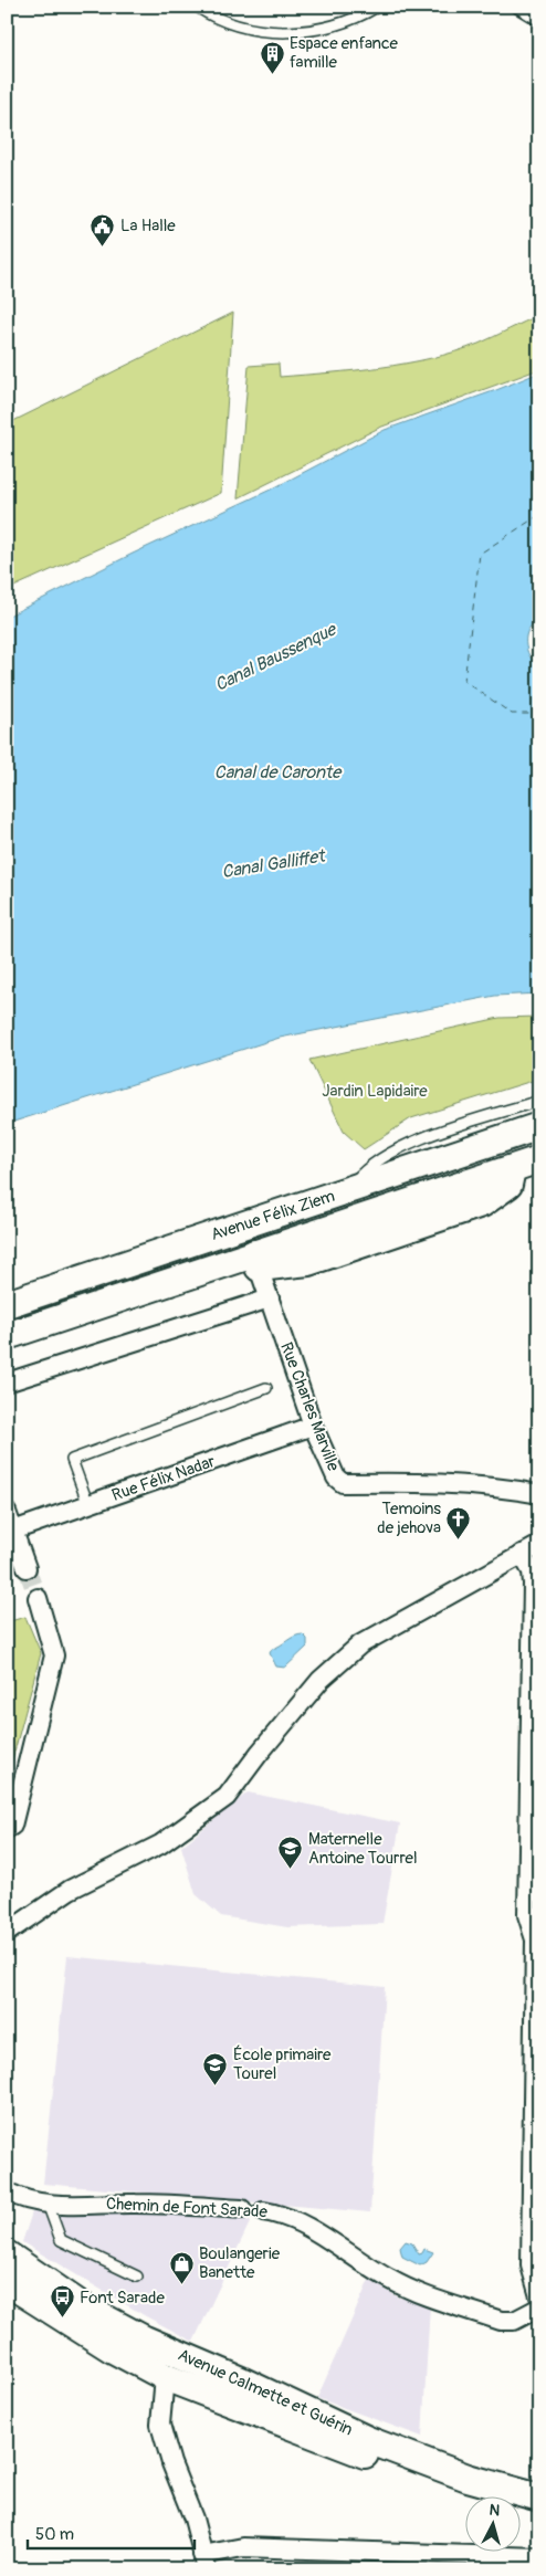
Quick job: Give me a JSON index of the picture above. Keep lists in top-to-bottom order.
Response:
{
  "streets": {
    "main road": ["Avenue Félix Ziem", "Avenue Calmette et Guérin"],
    "street": ["Rue Charles Marville", "Rue Félix Nadar", "Chemin de Font Sarade"]
  },
  "crossings": [
    ["Avenue Félix Ziem", "Rue Charles Marville"],
    ["Rue Charles Marville", "Rue Félix Nadar"]
  ],
  "water": ["Canal Baussenque", "Canal de Caronte", "Canal Galliffet"],
  "parks": ["Jardin Lapidaire"],
  "places": {
    "building": ["Espace enfance famille"],
    "public building": ["La Halle"],
    "church": ["Temoins de jehova"],
    "school or university": ["Maternelle Antoine Tourrel", "École primaire Tourel"],
    "shop": ["Boulangerie Banette"],
    "bus stop": ["Font Sarade"]
  },
  "scale_bar": "50 m",
  "north": "top"
}
